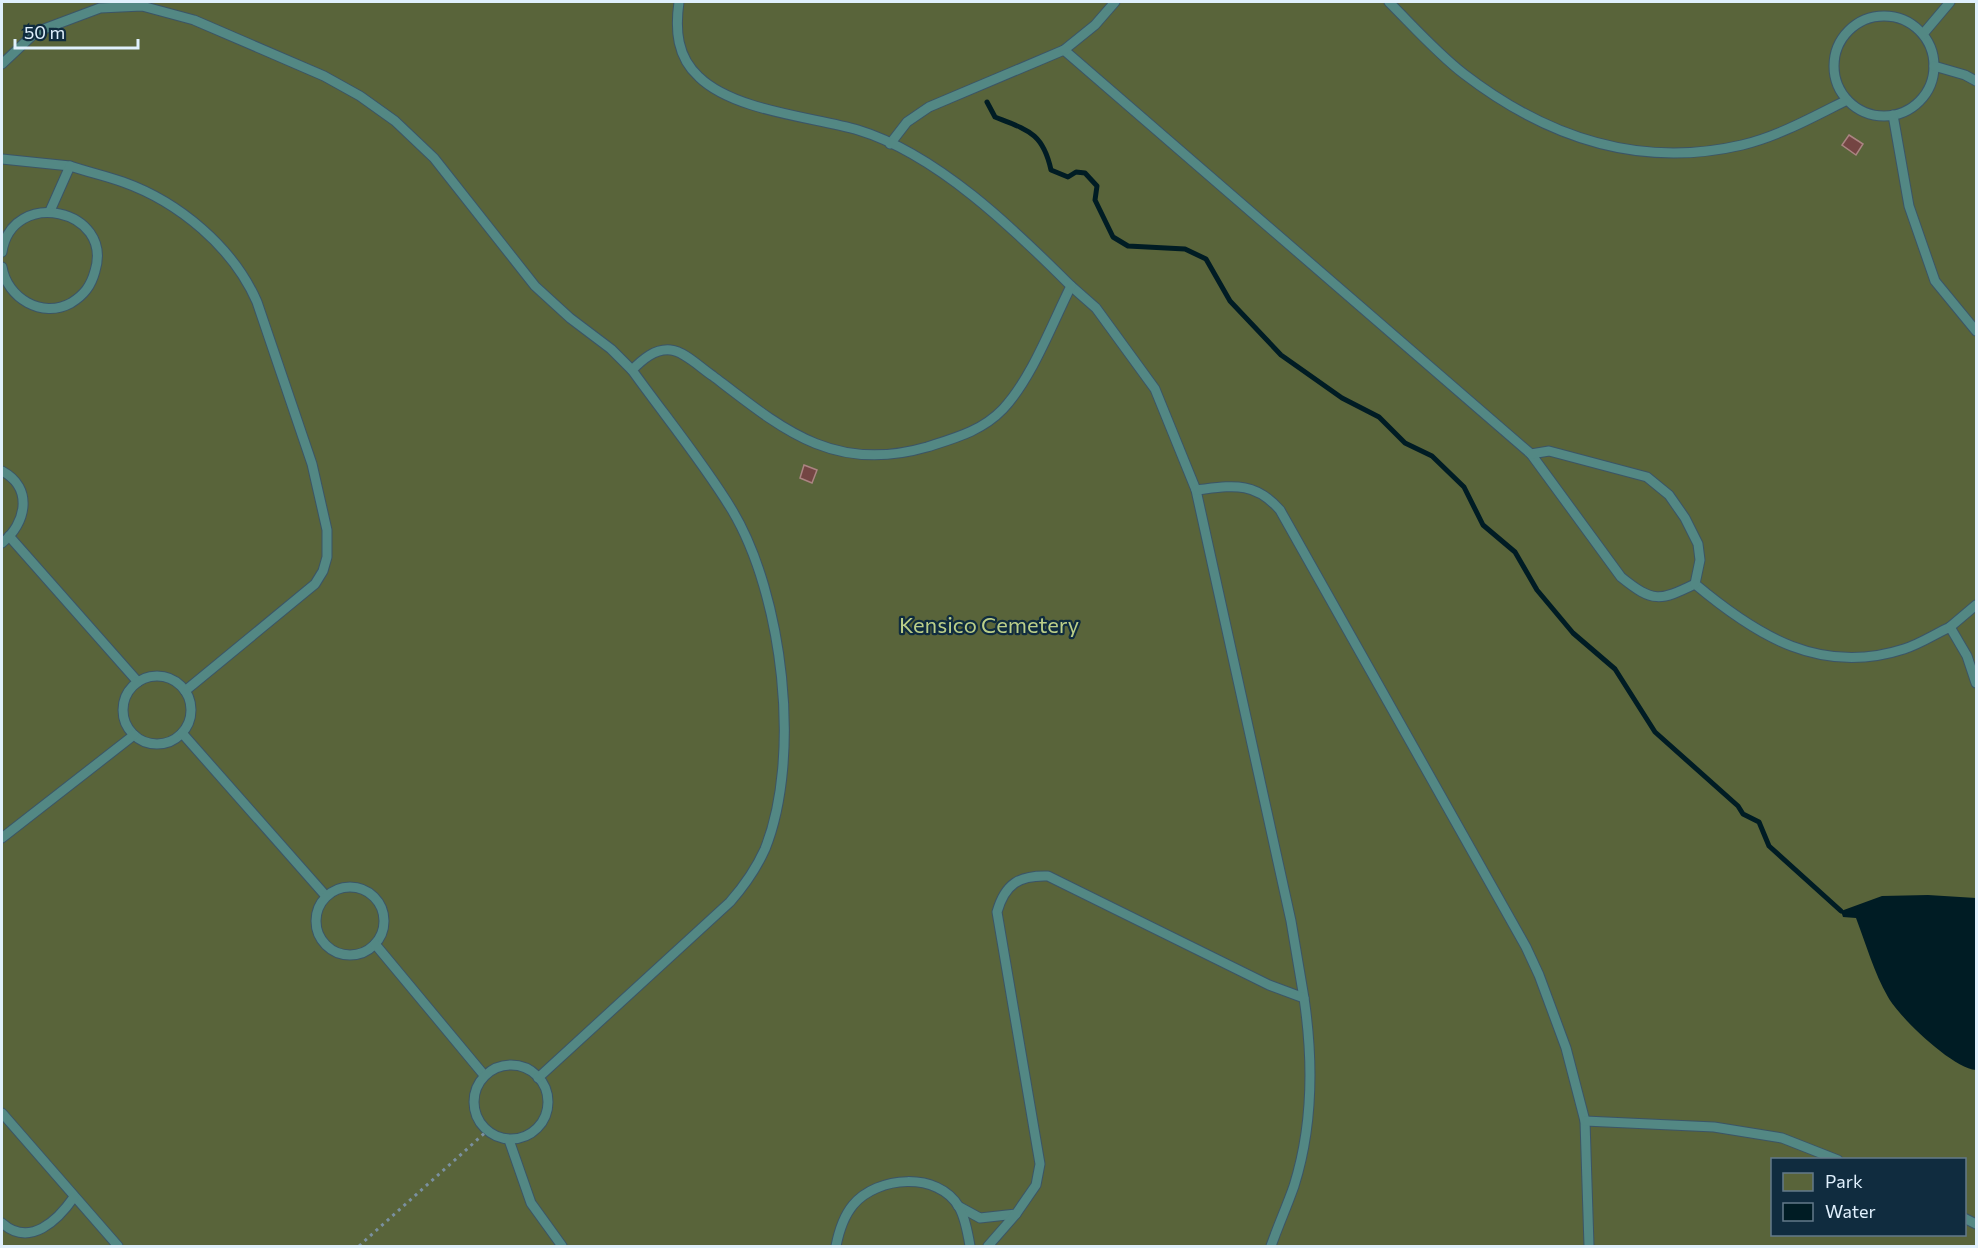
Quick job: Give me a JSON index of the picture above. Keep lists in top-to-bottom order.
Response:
{
  "parks": ["Kensico Cemetery"],
  "legend": ["Park", "Water"],
  "scale_bar": "50 m"
}
